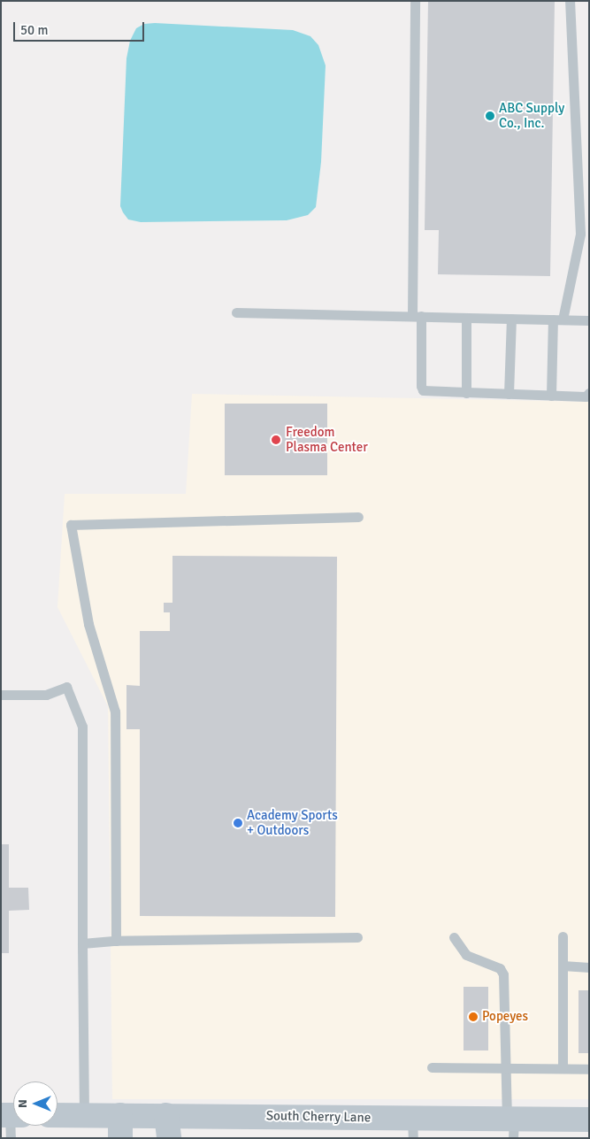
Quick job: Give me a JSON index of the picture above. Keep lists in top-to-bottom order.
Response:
{
  "streets": {
    "street": ["South Cherry Lane"]
  },
  "places": [
    "ABC Supply Co., Inc.",
    "Freedom Plasma Center",
    "Academy Sports + Outdoors",
    "Popeyes"
  ],
  "scale_bar": "50 m",
  "north": "left"
}
